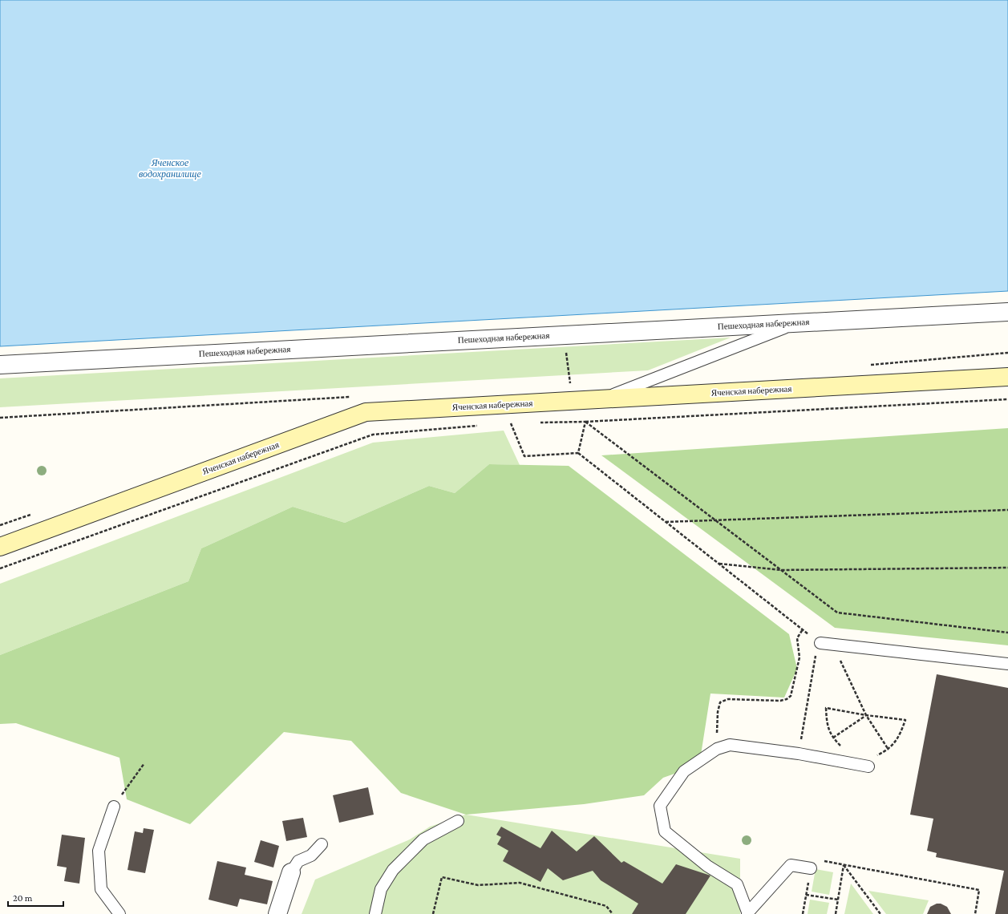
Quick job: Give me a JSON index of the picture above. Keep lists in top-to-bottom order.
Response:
{
  "streets": {
    "street": ["Пешеходная набережная", "Яченская набережная"]
  },
  "water": ["Яченское водохранилище"],
  "scale_bar": "20 m"
}
